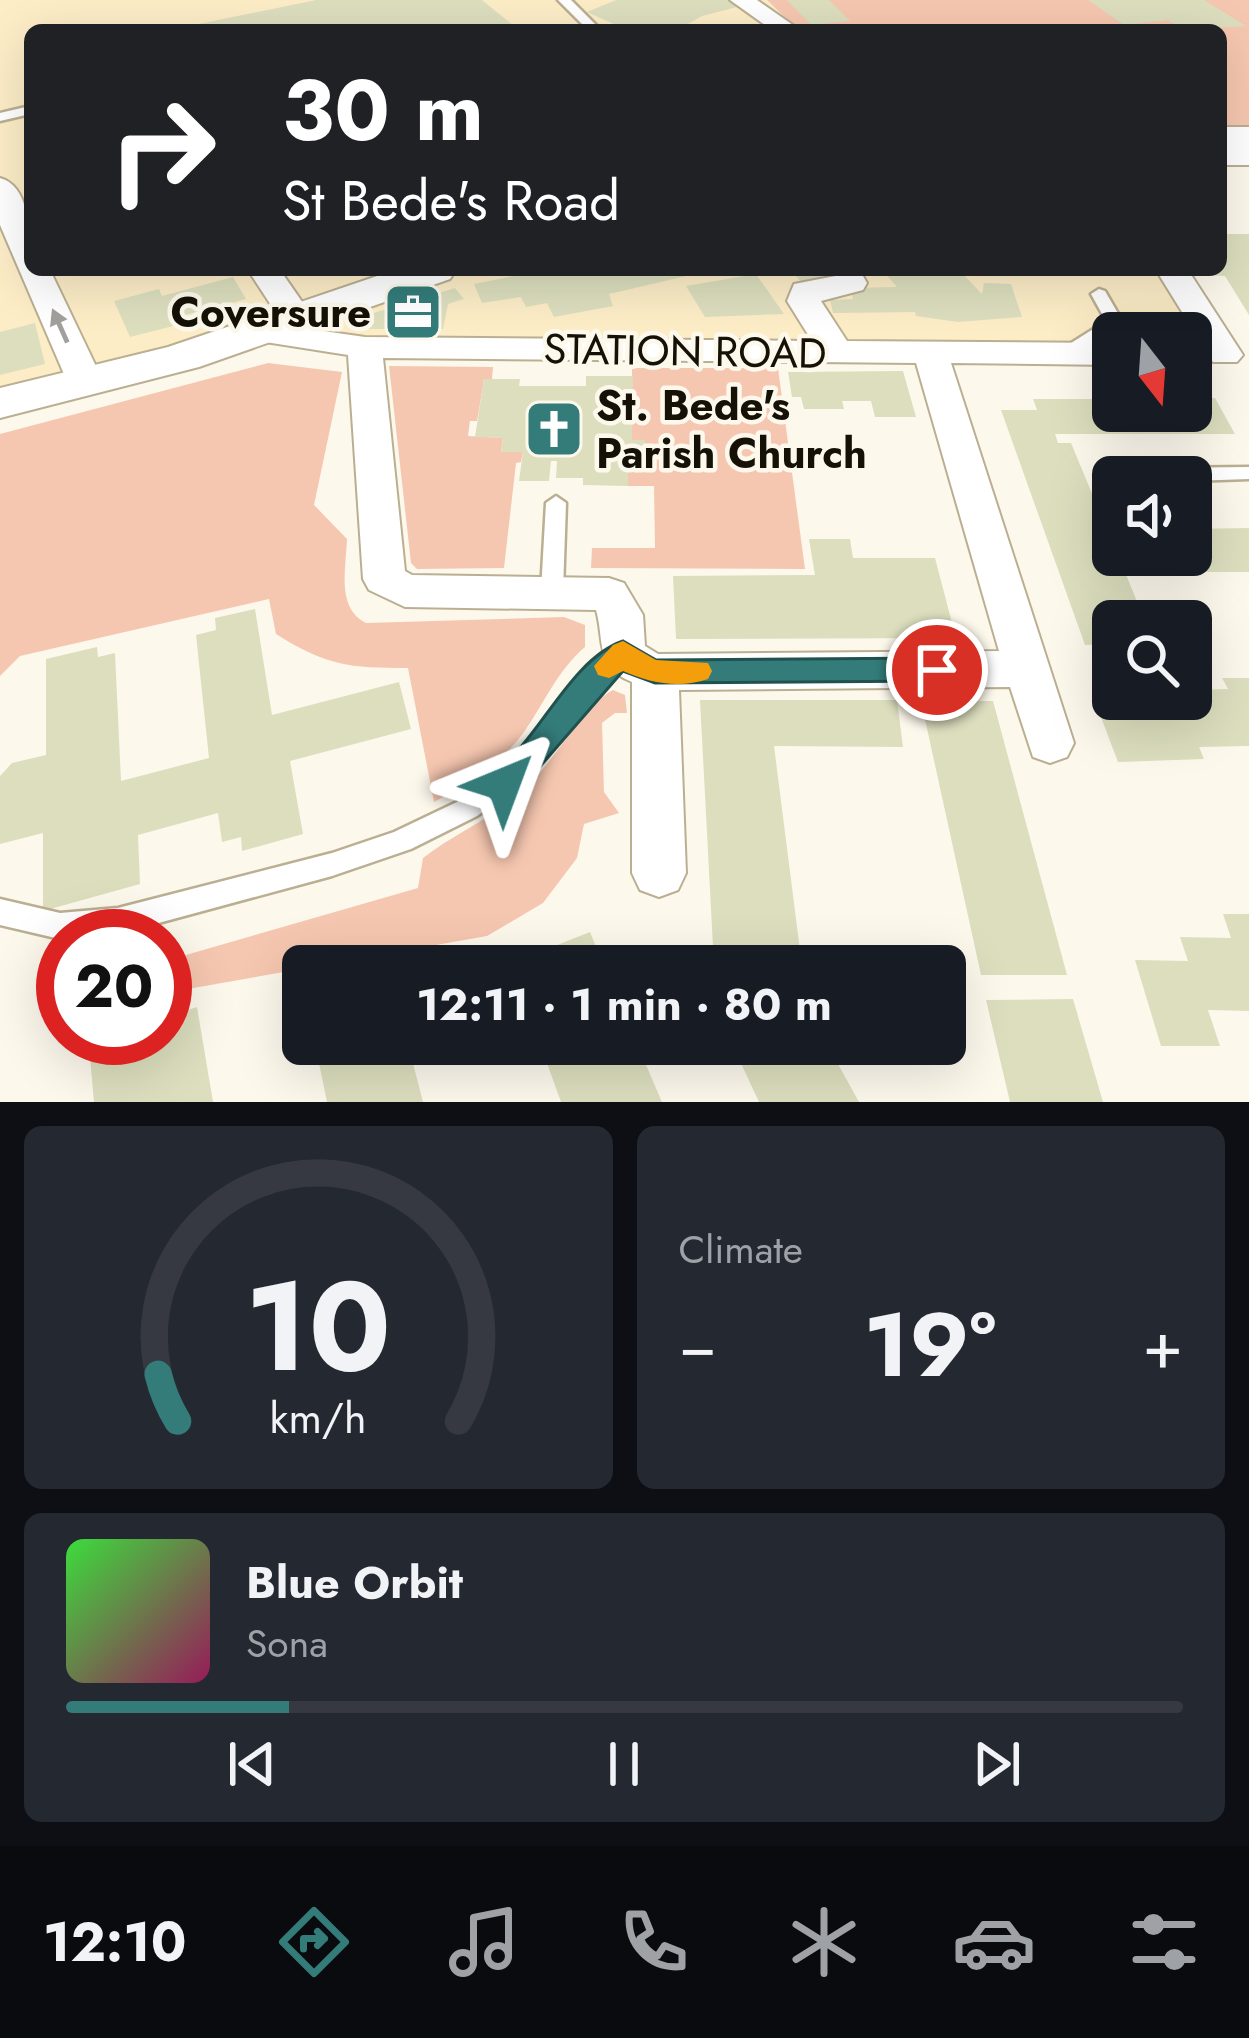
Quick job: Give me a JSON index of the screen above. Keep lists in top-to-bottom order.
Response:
{
  "streets": {
    "street": ["STATION ROAD"]
  },
  "places": {
    "office": ["Coversure"],
    "church": ["St. Bede's Parish Church"]
  },
  "north": "bottom",
  "page": {
    "turn": ["30 m", "St Bede's Road"],
    "limit": "20",
    "trip": "12:11 · 1 min · 80 m",
    "tile": "Climate",
    "heat": ["−", "19°", "+"],
    "song": ["Blue Orbit", "Sona"],
    "tabs": "12:10",
    "gauge": ["10", "km/h"]
  }
}
